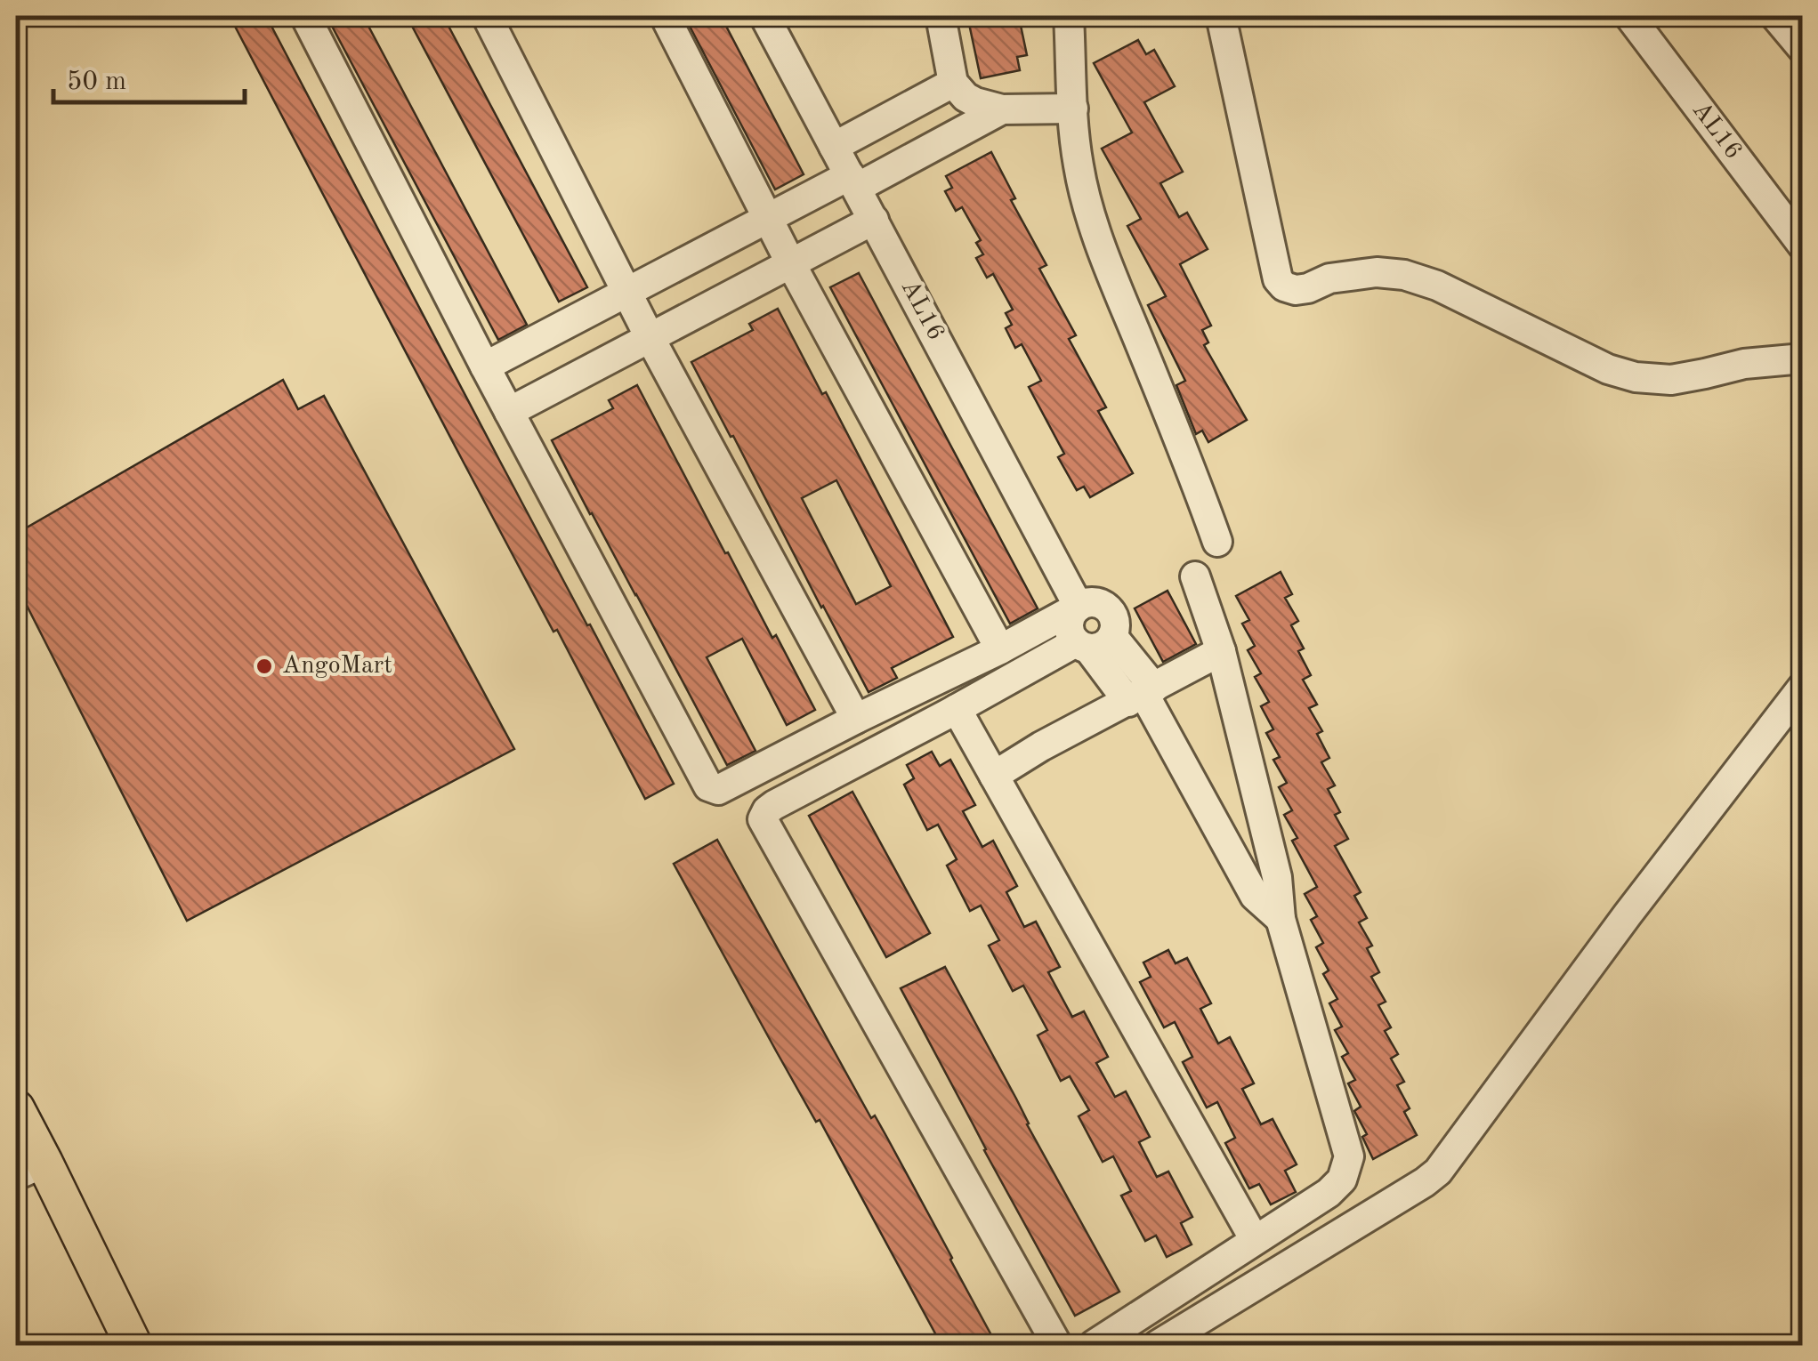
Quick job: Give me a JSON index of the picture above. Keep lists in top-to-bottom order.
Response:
{
  "streets": {
    "street": ["AL16"]
  },
  "places": ["AngoMart"],
  "scale_bar": "50 m"
}
